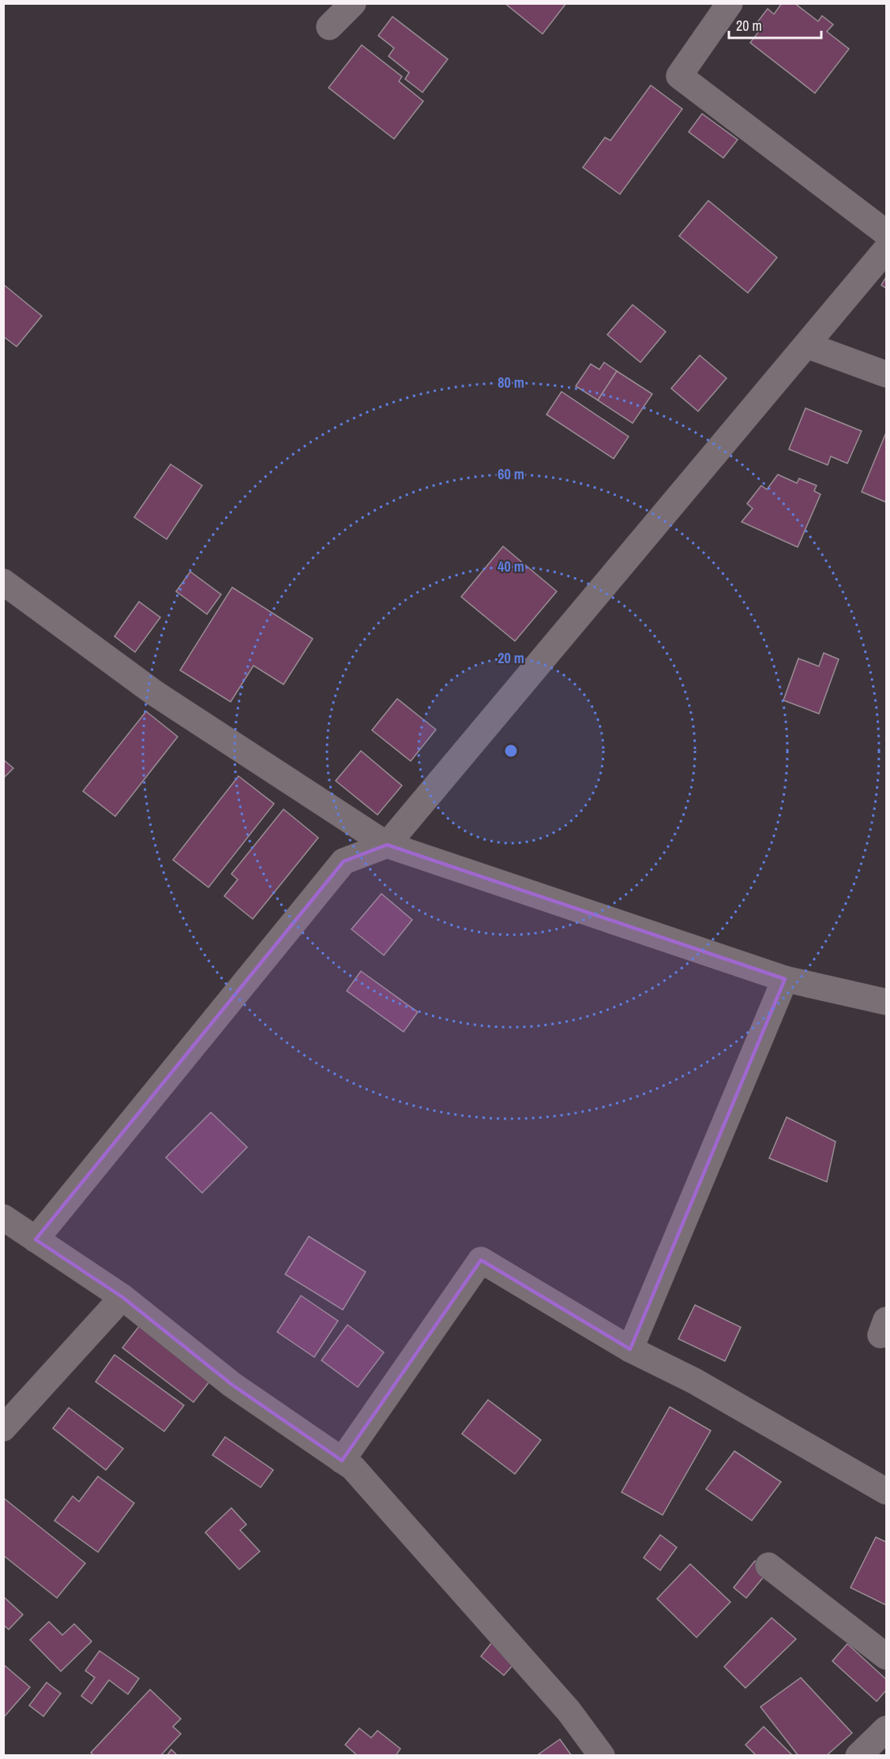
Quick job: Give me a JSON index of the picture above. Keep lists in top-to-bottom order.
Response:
{
  "scale_bar": "20 m",
  "rings": [
    "80 m",
    "60 m",
    "40 m",
    "20 m"
  ]
}
